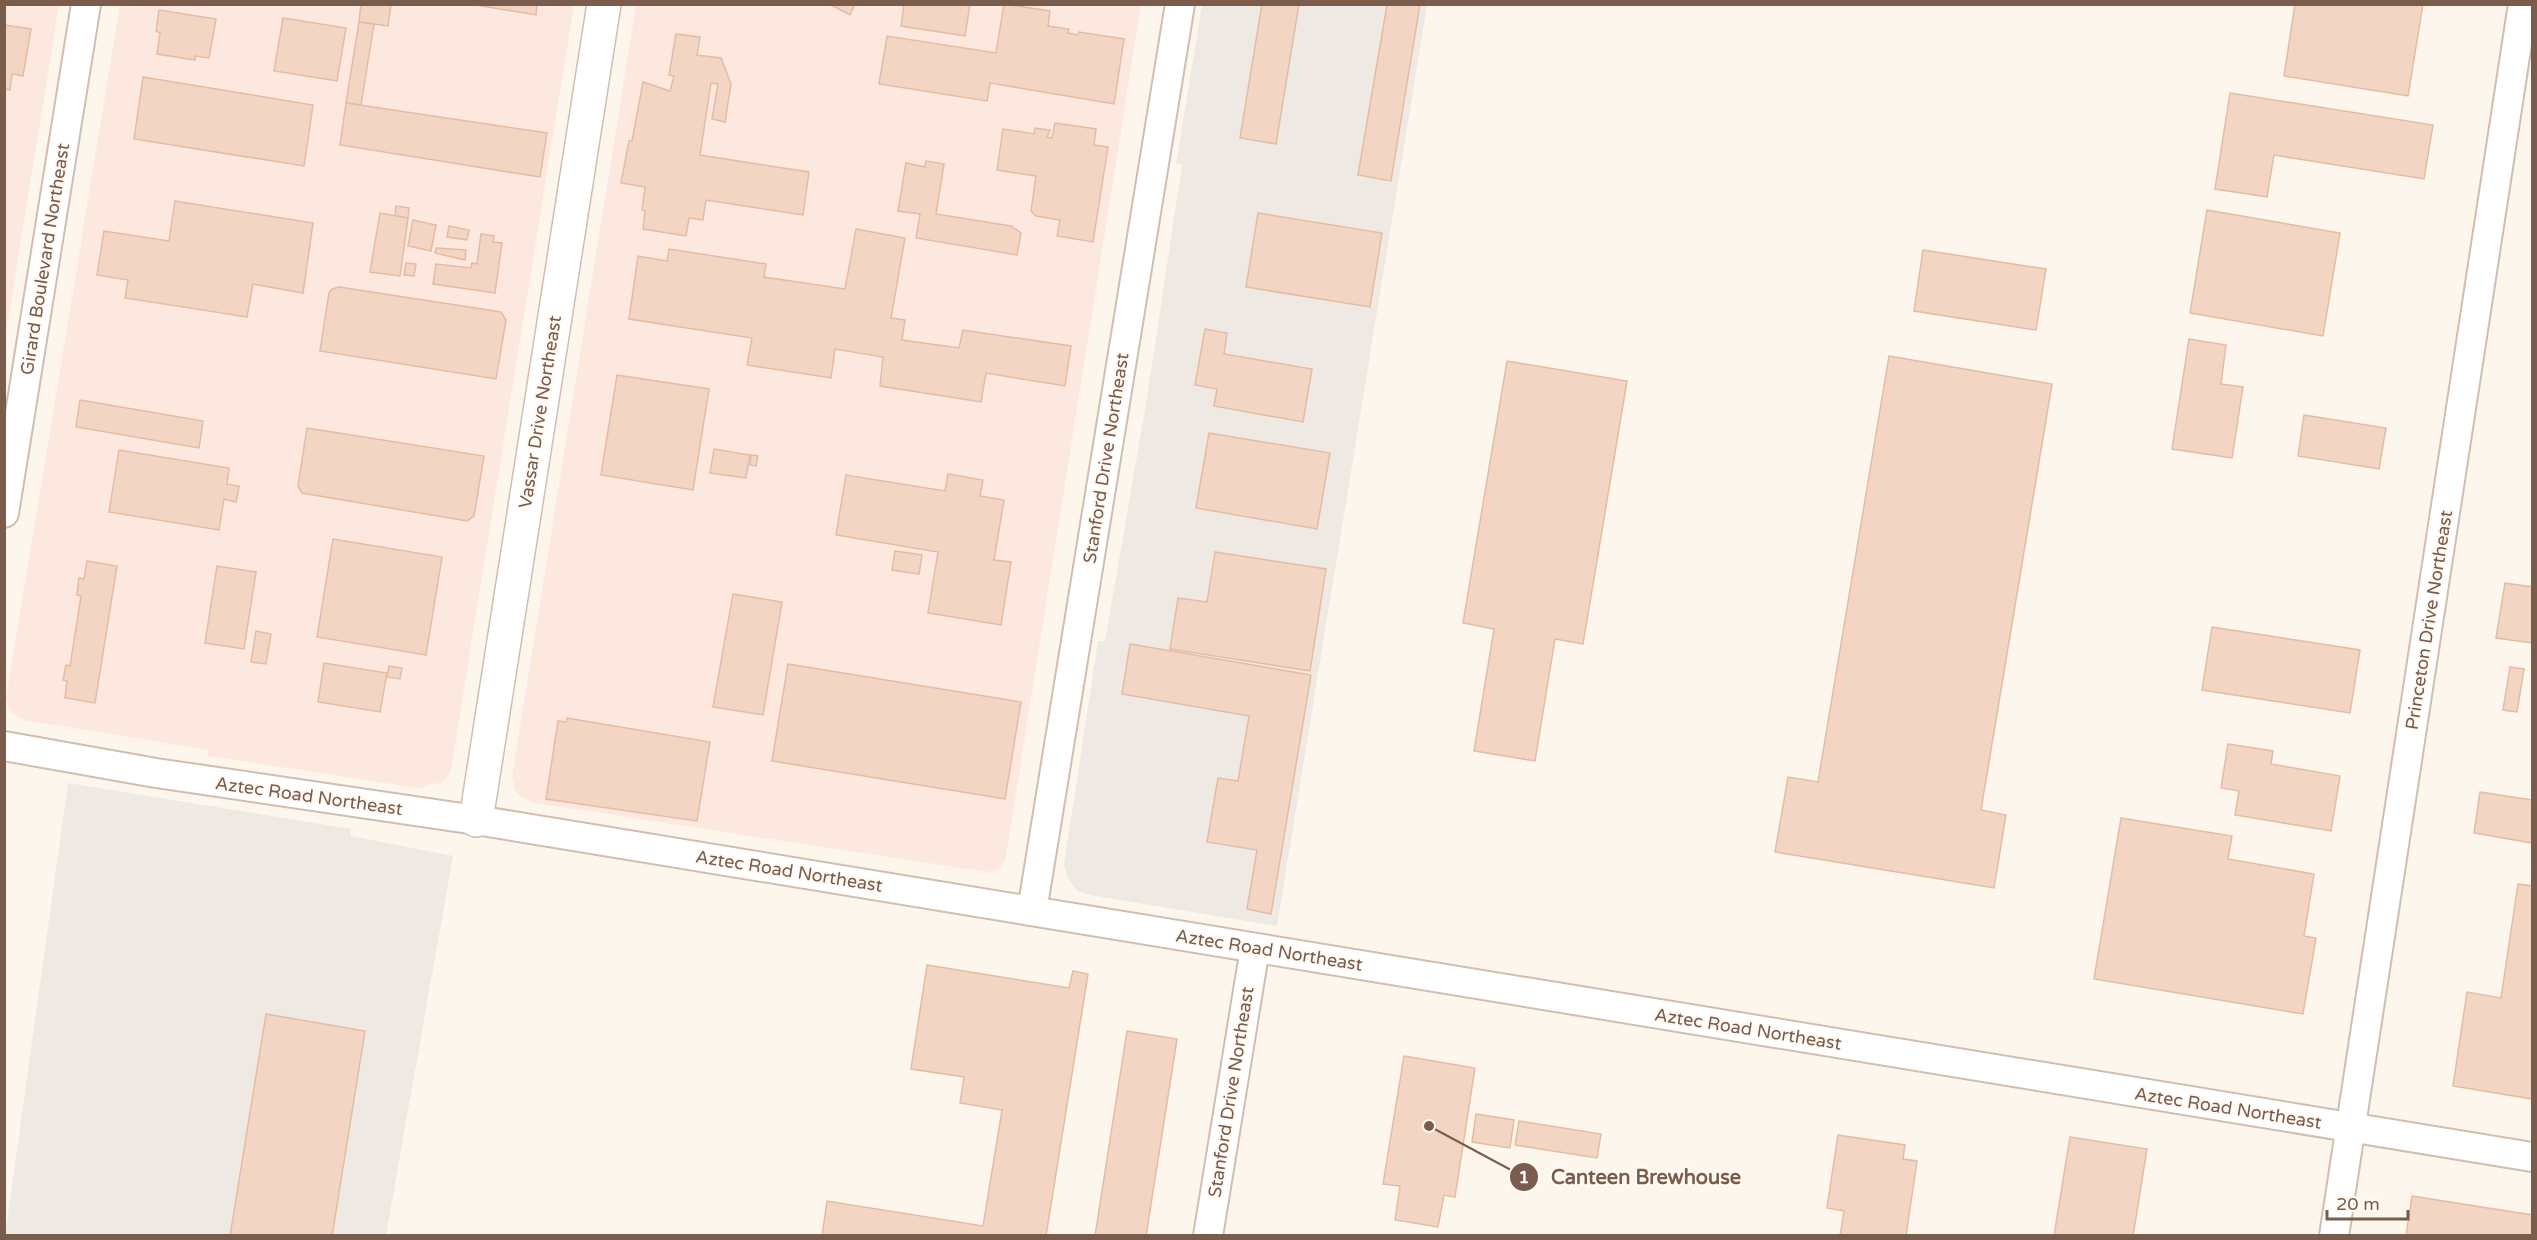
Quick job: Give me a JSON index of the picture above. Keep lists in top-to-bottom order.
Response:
{
  "streets": {
    "street": [
      "Girard Boulevard Northeast",
      "Vassar Drive Northeast",
      "Stanford Drive Northeast",
      "Princeton Drive Northeast",
      "Aztec Road Northeast"
    ]
  },
  "crossings": [
    ["Vassar Drive Northeast", "Aztec Road Northeast"],
    ["Stanford Drive Northeast", "Aztec Road Northeast"],
    ["Princeton Drive Northeast", "Aztec Road Northeast"]
  ],
  "places": ["Canteen Brewhouse"],
  "scale_bar": "20 m"
}
